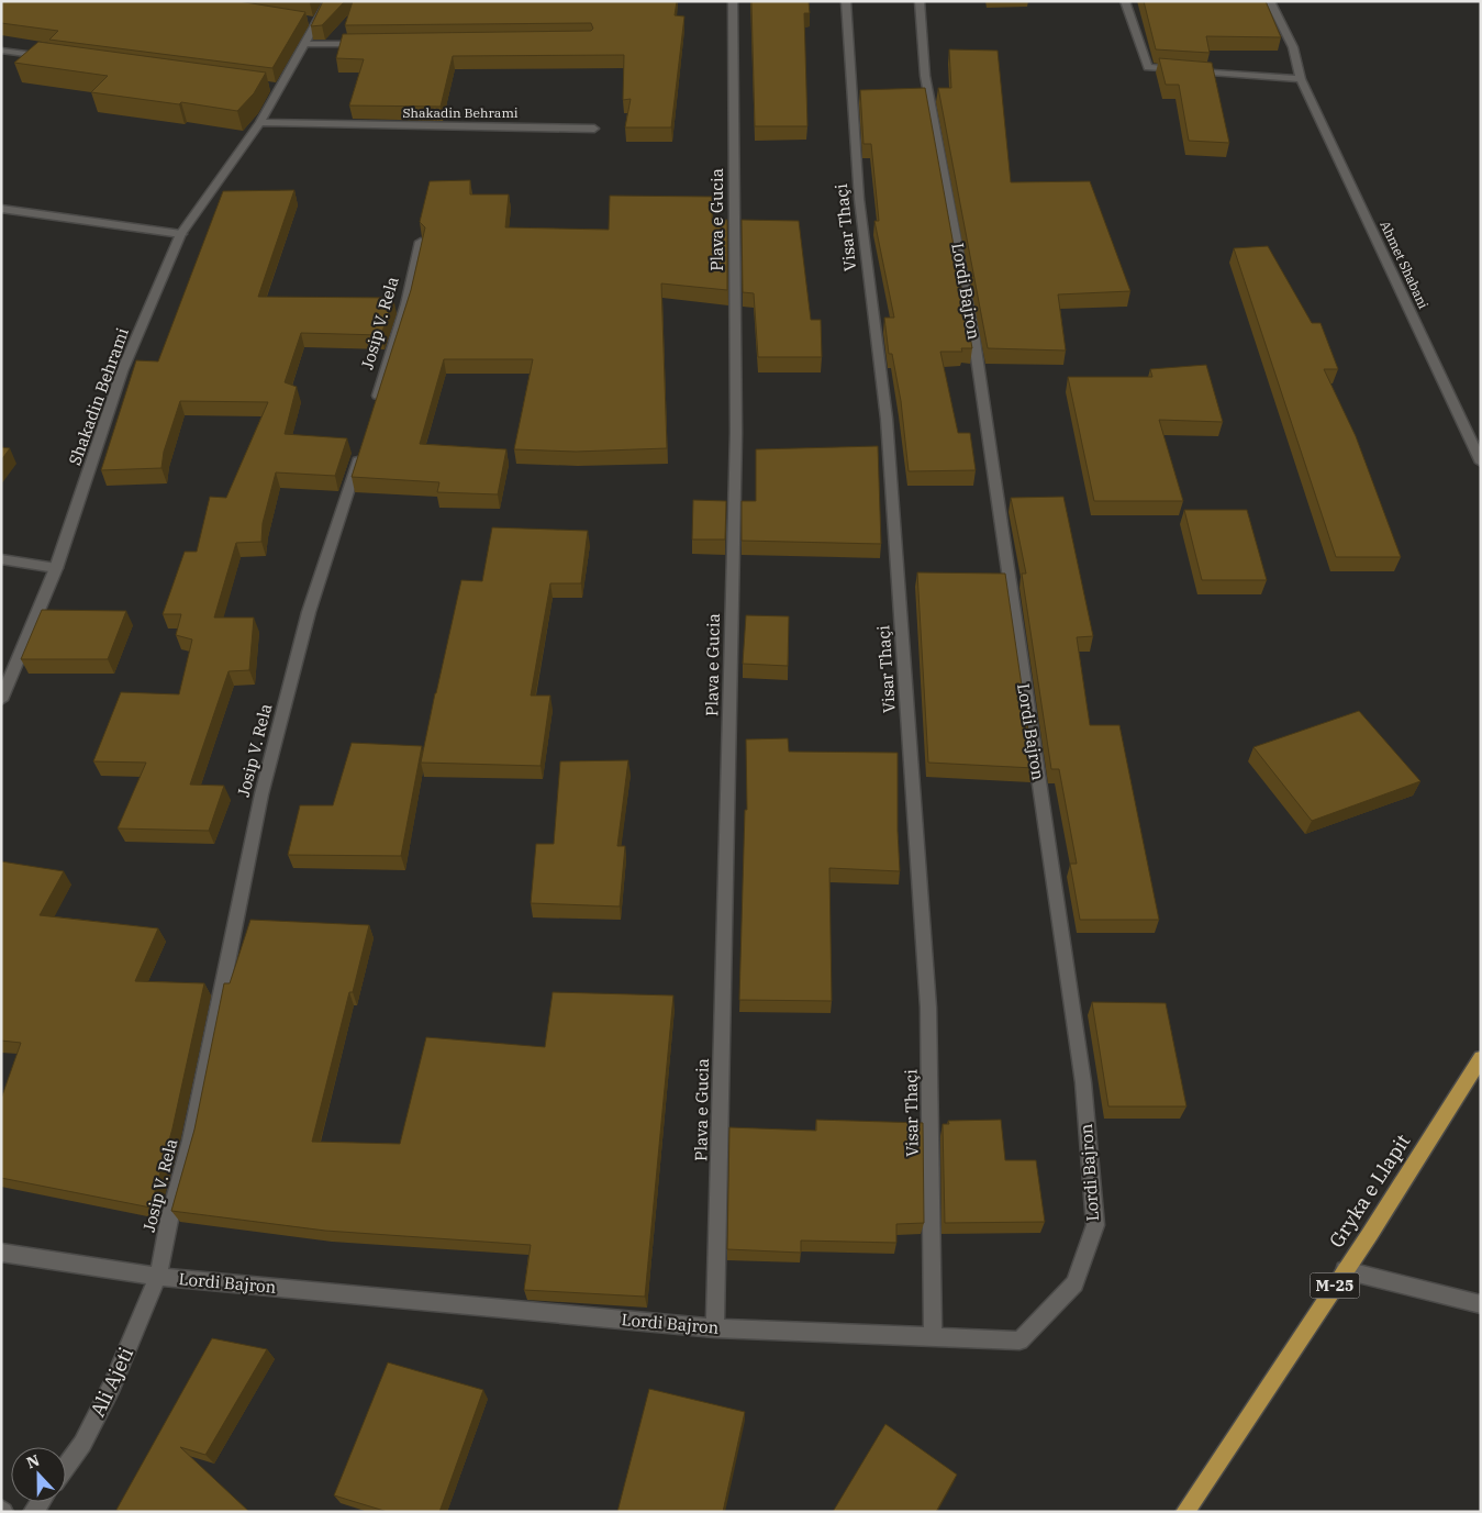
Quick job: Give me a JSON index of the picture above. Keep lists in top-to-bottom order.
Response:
{
  "streets": {
    "main road": ["Gryka e Llapit", "M-25"],
    "street": [
      "Shakadin Behrami",
      "Plava e Gucia",
      "Visar Thaçi",
      "Ahmet Shabani",
      "Lordi Bajron",
      "Josip V. Rela",
      "Ali Ajeti"
    ]
  },
  "crossings": [
    ["Plava e Gucia", "Lordi Bajron"],
    ["Visar Thaçi", "Lordi Bajron"],
    ["Lordi Bajron", "Josip V. Rela"],
    ["Lordi Bajron", "Ali Ajeti"],
    ["Josip V. Rela", "Ali Ajeti"]
  ],
  "north": "top"
}
